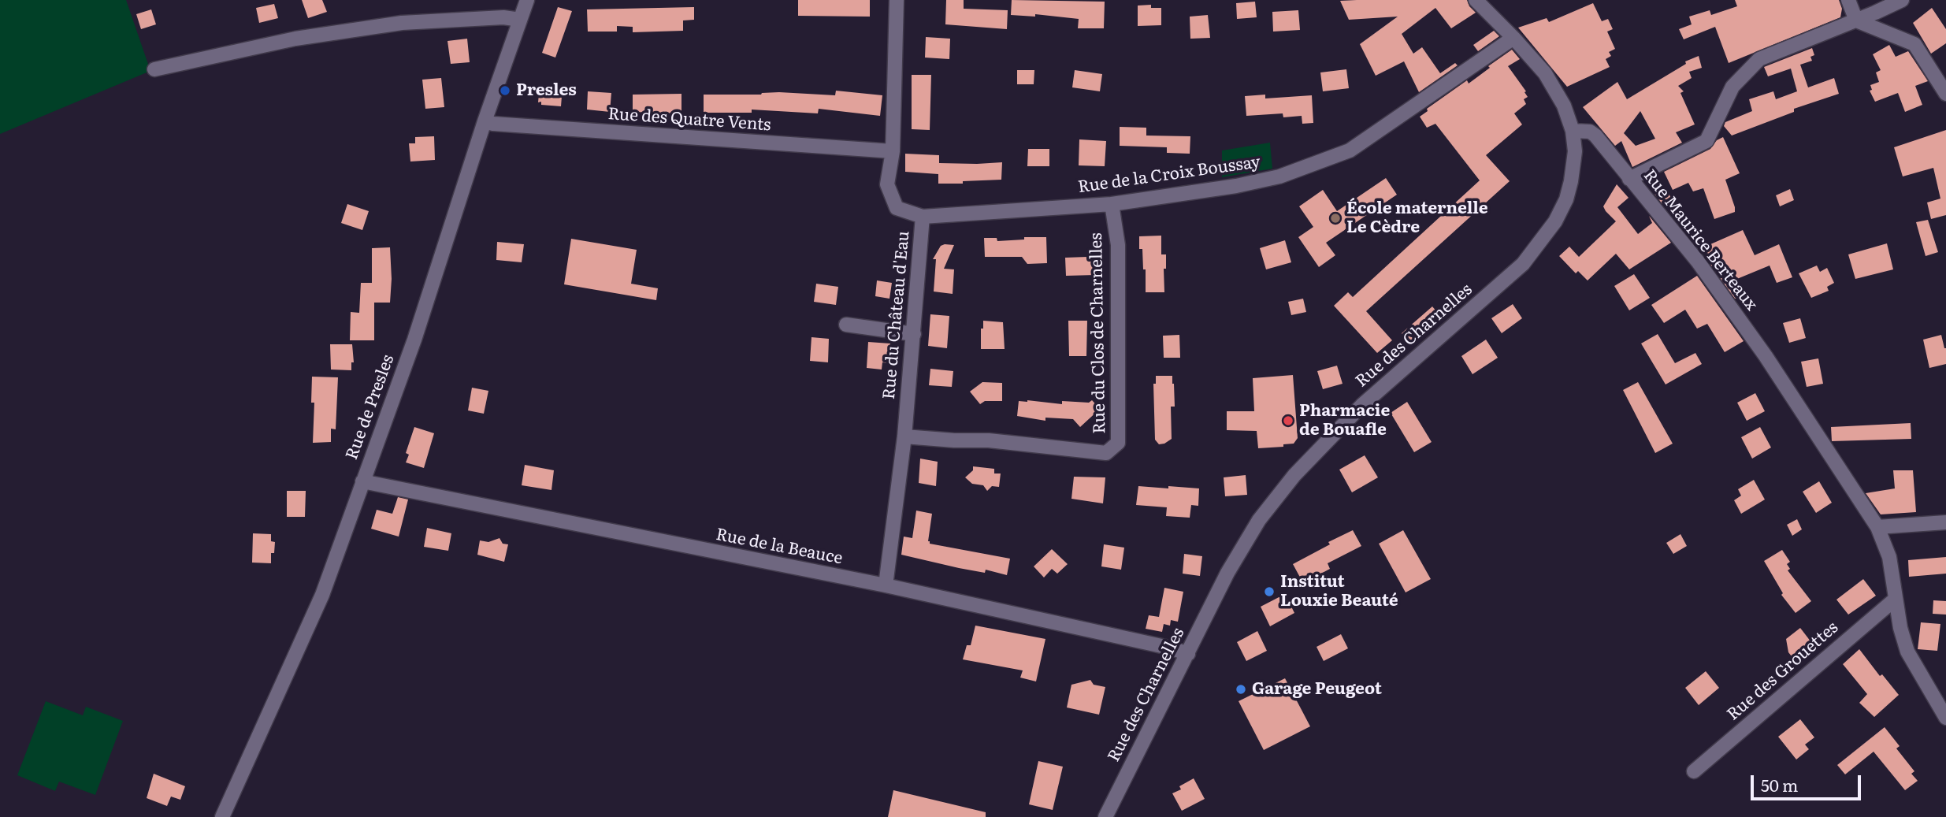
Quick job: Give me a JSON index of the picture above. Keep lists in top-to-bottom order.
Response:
{
  "streets": {
    "street": [
      "Rue des Quatre Vents",
      "Rue de la Croix Boussay",
      "Rue Maurice Berteaux",
      "Rue du Château d'Eau",
      "Rue du Clos de Charnelles",
      "Rue des Charnelles",
      "Rue de Presles",
      "Rue de la Beauce",
      "Rue des Grouettes"
    ]
  },
  "crossings": [
    ["Rue des Quatre Vents", "Rue du Château d'Eau"],
    ["Rue des Quatre Vents", "Rue de Presles"],
    ["Rue de la Croix Boussay", "Rue du Château d'Eau"],
    ["Rue de la Croix Boussay", "Rue du Clos de Charnelles"],
    ["Rue Maurice Berteaux", "Rue des Charnelles"],
    ["Rue Maurice Berteaux", "Rue des Grouettes"],
    ["Rue du Château d'Eau", "Rue du Clos de Charnelles"],
    ["Rue du Château d'Eau", "Rue de la Beauce"],
    ["Rue des Charnelles", "Rue de la Beauce"],
    ["Rue de Presles", "Rue de la Beauce"]
  ],
  "places": [
    "Presles",
    "École maternelle Le Cèdre",
    "Pharmacie de Bouafle",
    "Institut Louxie Beauté",
    "Garage Peugeot"
  ],
  "scale_bar": "50 m"
}
